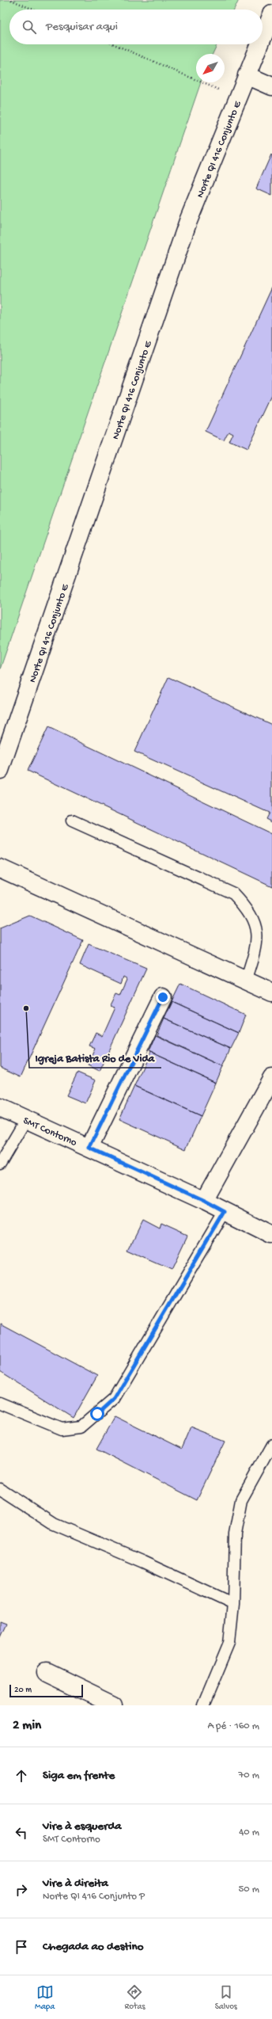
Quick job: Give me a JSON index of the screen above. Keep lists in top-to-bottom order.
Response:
{
  "streets": {
    "street": ["Norte QI 416 Conjunto E", "SMT Contorno"]
  },
  "places": ["Igreja Batista Rio de Vida"],
  "scale_bar": "20 m",
  "north": "bottom left",
  "page": {
    "search": "Pesquisar aqui",
    "scale": "20 m",
    "heading": ["2 min", "A pé · 160 m"],
    "list": [
      ["Siga em frente", "70 m"],
      ["Vire à esquerda", "SMT Contorno", "40 m"],
      ["Vire à direita", "Norte QI 416 Conjunto P", "50 m"],
      "Chegada ao destino"
    ],
    "nav": ["Mapa", "Rotas", "Salvos"]
  }
}
